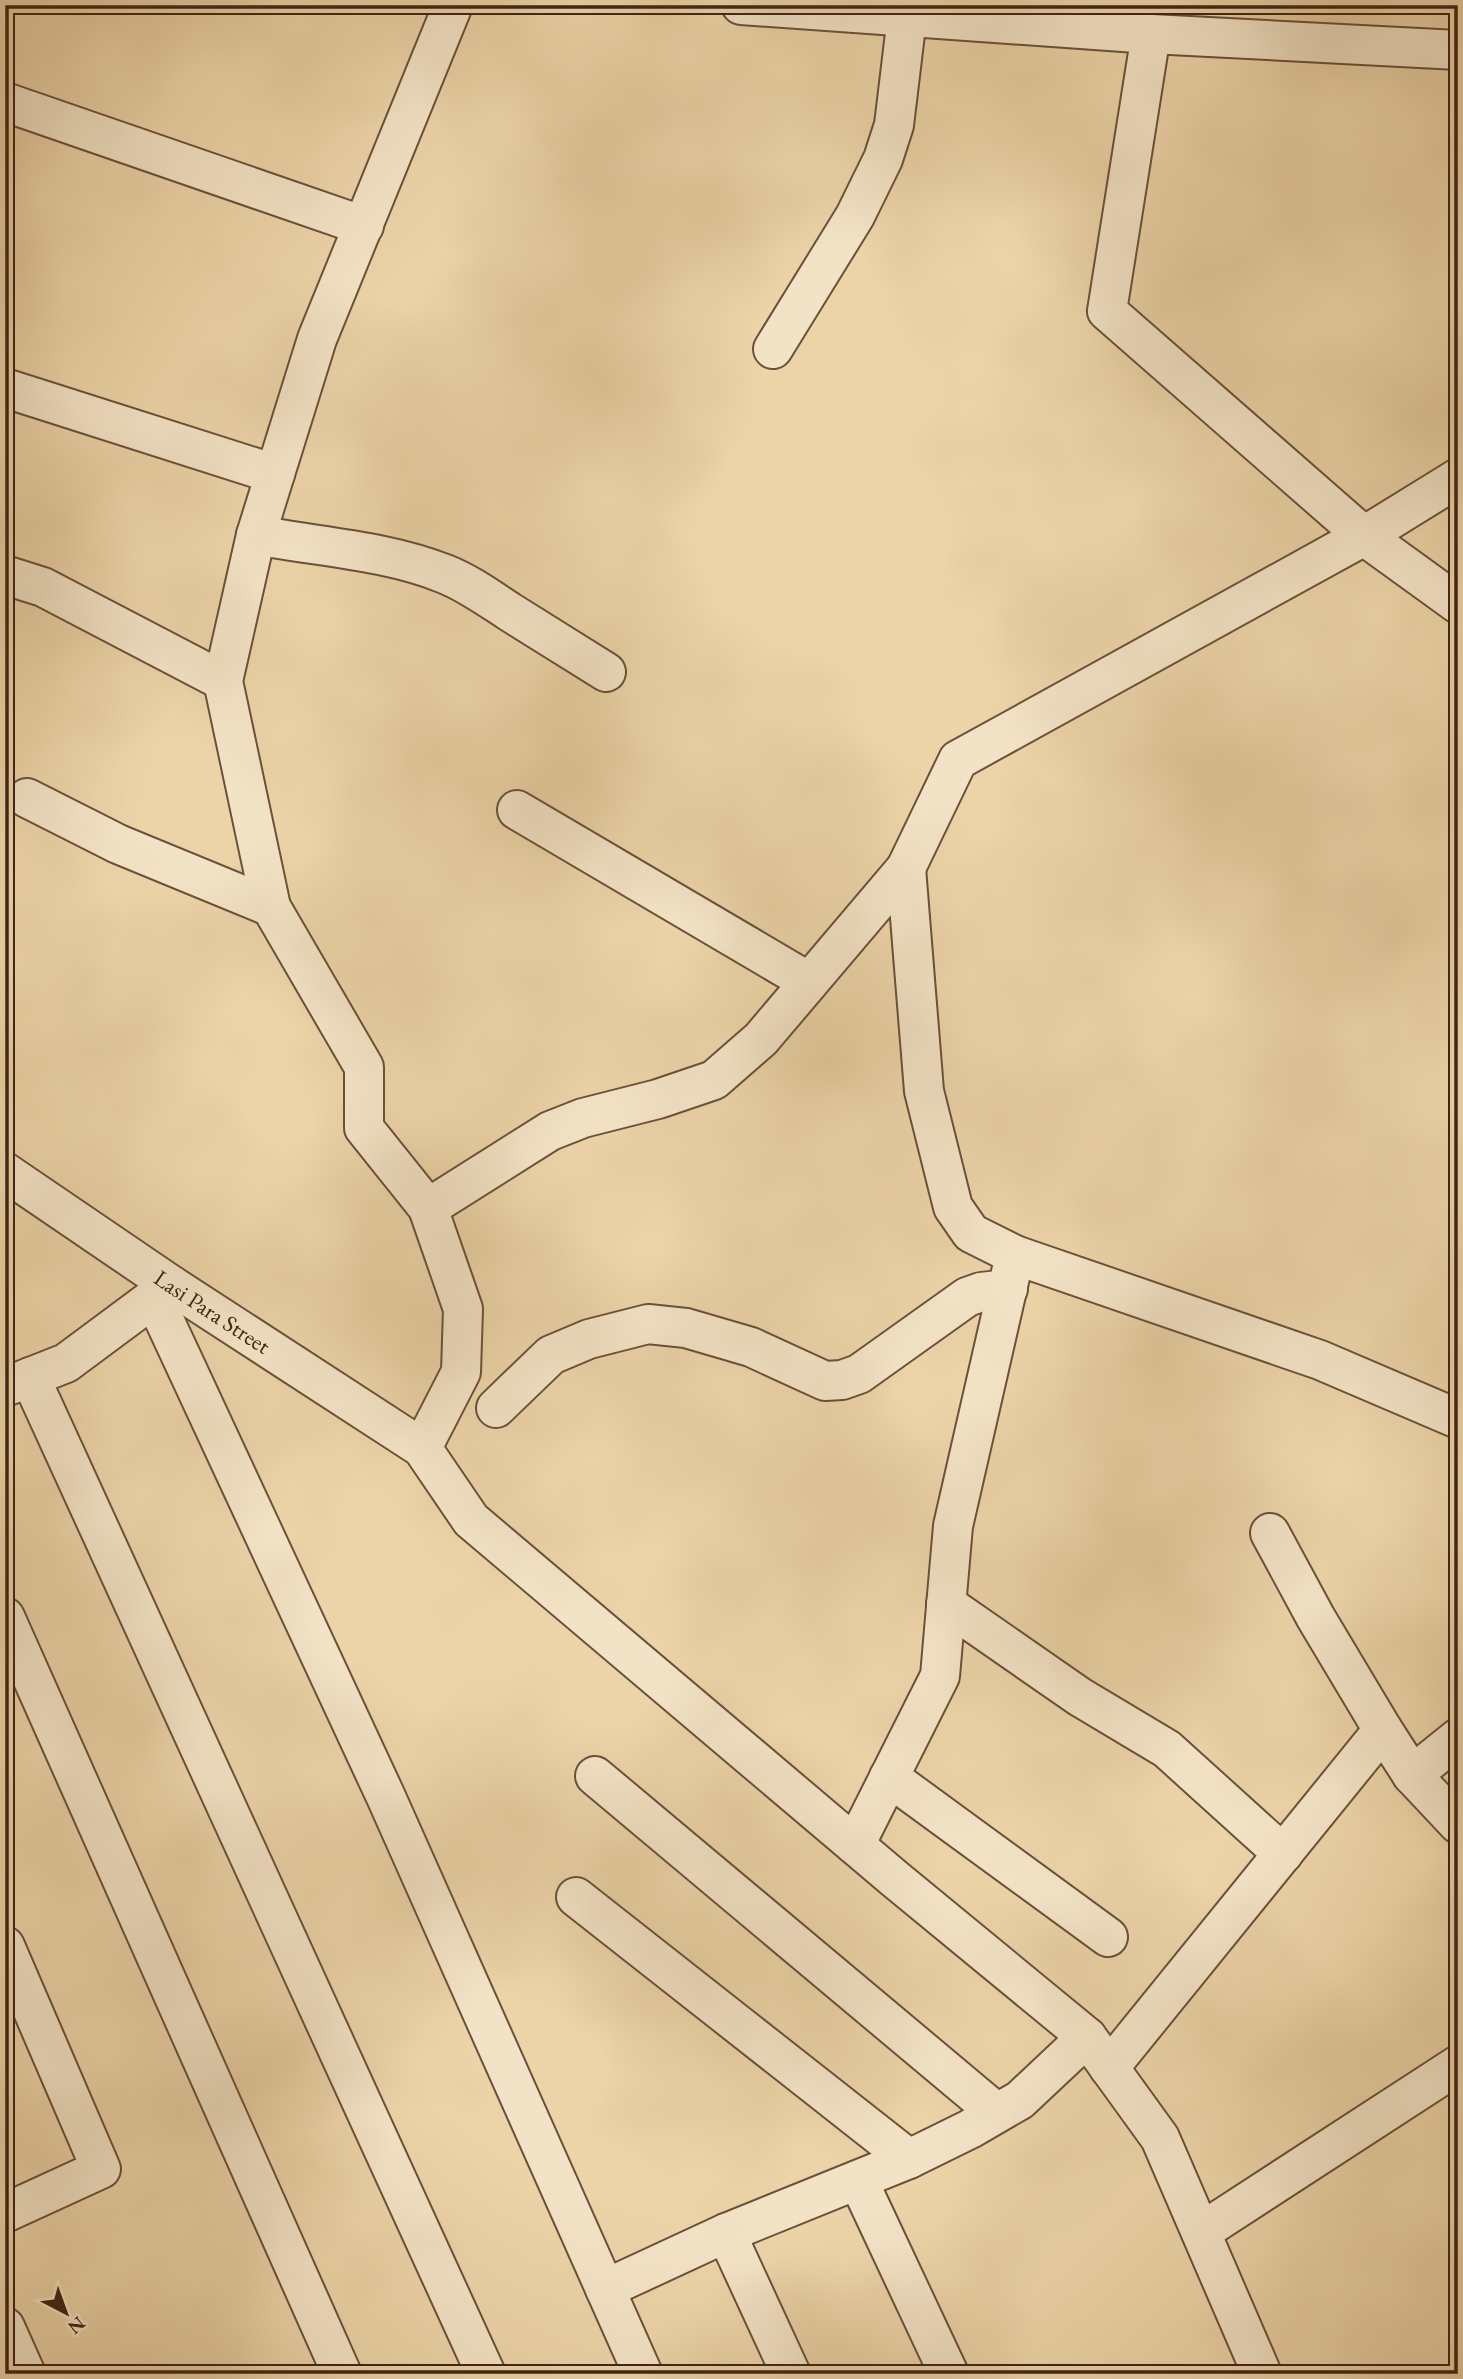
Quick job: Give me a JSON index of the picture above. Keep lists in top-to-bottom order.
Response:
{
  "streets": {
    "street": ["Lasi Para Street"]
  },
  "north": "bottom right"
}
